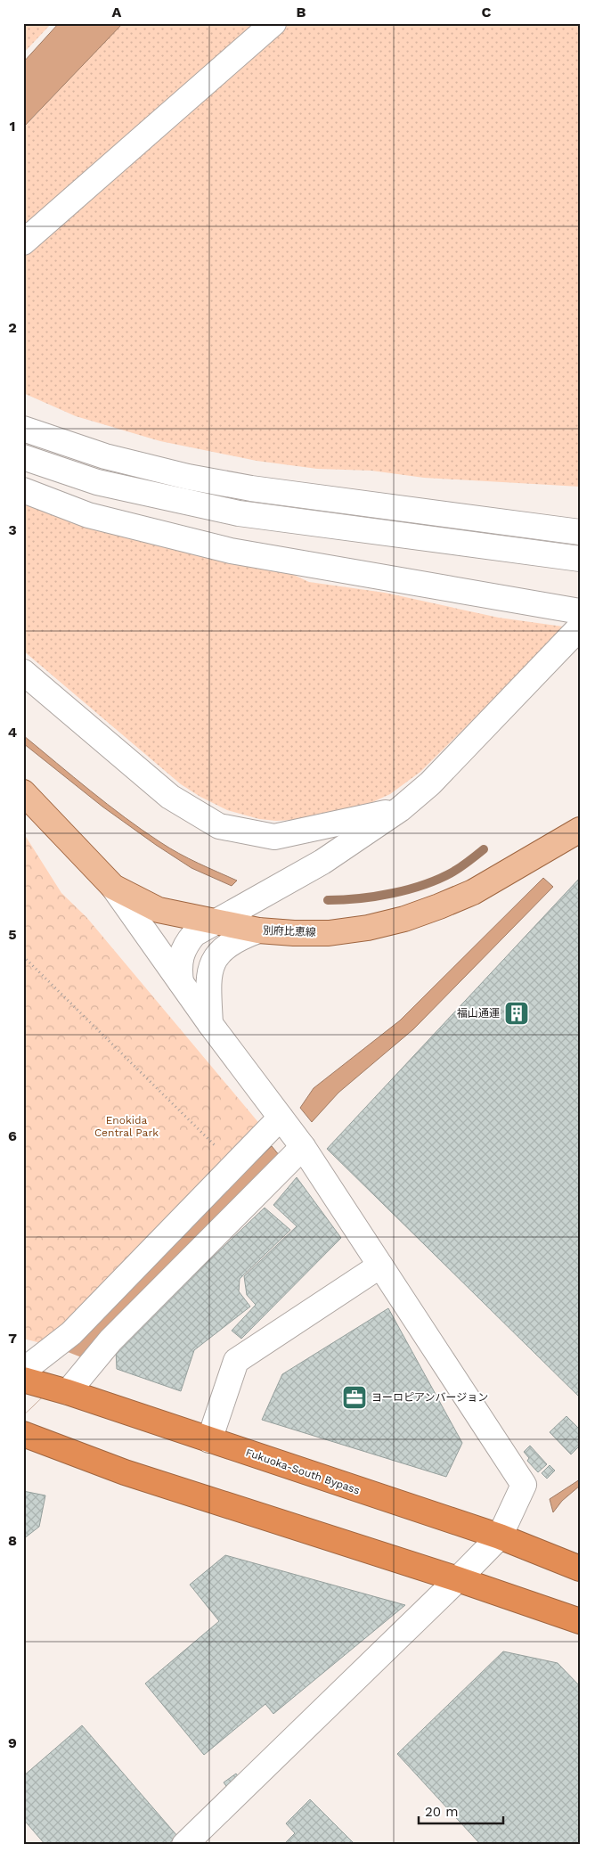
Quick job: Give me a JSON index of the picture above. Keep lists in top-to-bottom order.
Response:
{
  "streets": {
    "highway": ["Fukuoka-South Bypass"],
    "main road": ["別府比恵線"]
  },
  "parks": ["Enokida Central Park"],
  "places": {
    "building": ["福山通運"],
    "office": ["ヨーロピアンバージョン"]
  },
  "scale_bar": "20 m",
  "grid": {
    "columns": ["A", "B", "C"],
    "rows": [
      "1",
      "2",
      "3",
      "4",
      "5",
      "6",
      "7",
      "8",
      "9"
    ]
  }
}
